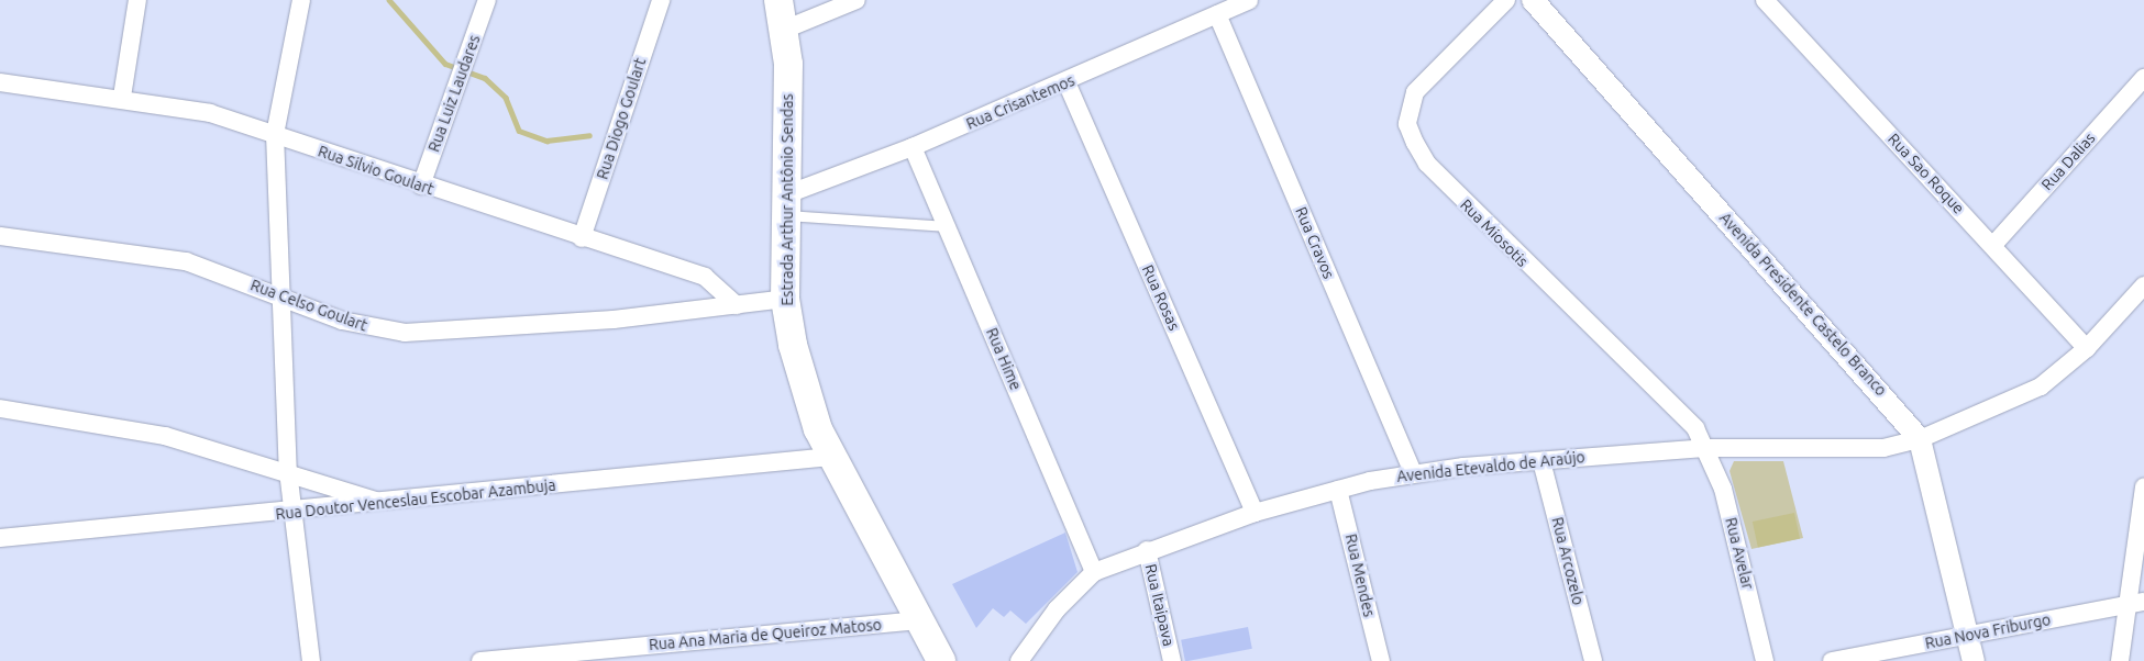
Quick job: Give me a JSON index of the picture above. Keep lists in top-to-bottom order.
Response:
{
  "streets": {
    "main road": ["Estrada Arthur Antônio Sendas"],
    "street": [
      "Rua Luiz Laudares",
      "Rua Crisantemos",
      "Rua Diogo Goulart",
      "Rua Dalias",
      "Rua Silvio Goulart",
      "Rua Sao Roque",
      "Rua Miosotis",
      "Rua Cravos",
      "Rua Rosas",
      "Avenida Presidente Castelo Branco",
      "Rua Celso Goulart",
      "Rua Hime",
      "Avenida Etevaldo de Araújo",
      "Rua Doutor Venceslau Escobar Azambuja",
      "Rua Avelar",
      "Rua Arcozelo",
      "Rua Mendes",
      "Rua Itaipava",
      "Rua Nova Friburgo",
      "Rua Ana Maria de Queiroz Matoso"
    ]
  },
  "crossings": [
    ["Rua Luiz Laudares", "Rua Silvio Goulart"],
    ["Rua Crisantemos", "Estrada Arthur Antônio Sendas"],
    ["Rua Crisantemos", "Rua Cravos"],
    ["Rua Crisantemos", "Rua Rosas"],
    ["Rua Crisantemos", "Rua Hime"],
    ["Rua Diogo Goulart", "Rua Silvio Goulart"],
    ["Rua Dalias", "Rua Sao Roque"],
    ["Rua Silvio Goulart", "Rua Celso Goulart"],
    ["Rua Sao Roque", "Avenida Etevaldo de Araújo"],
    ["Estrada Arthur Antônio Sendas", "Rua Celso Goulart"],
    ["Estrada Arthur Antônio Sendas", "Rua Doutor Venceslau Escobar Azambuja"],
    ["Estrada Arthur Antônio Sendas", "Rua Ana Maria de Queiroz Matoso"],
    ["Rua Miosotis", "Avenida Etevaldo de Araújo"],
    ["Rua Miosotis", "Rua Avelar"],
    ["Rua Cravos", "Avenida Etevaldo de Araújo"],
    ["Rua Rosas", "Avenida Etevaldo de Araújo"],
    ["Avenida Presidente Castelo Branco", "Avenida Etevaldo de Araújo"],
    ["Avenida Presidente Castelo Branco", "Rua Nova Friburgo"],
    ["Rua Hime", "Avenida Etevaldo de Araújo"],
    ["Avenida Etevaldo de Araújo", "Rua Avelar"],
    ["Avenida Etevaldo de Araújo", "Rua Arcozelo"],
    ["Avenida Etevaldo de Araújo", "Rua Mendes"],
    ["Avenida Etevaldo de Araújo", "Rua Itaipava"]
  ]
}
